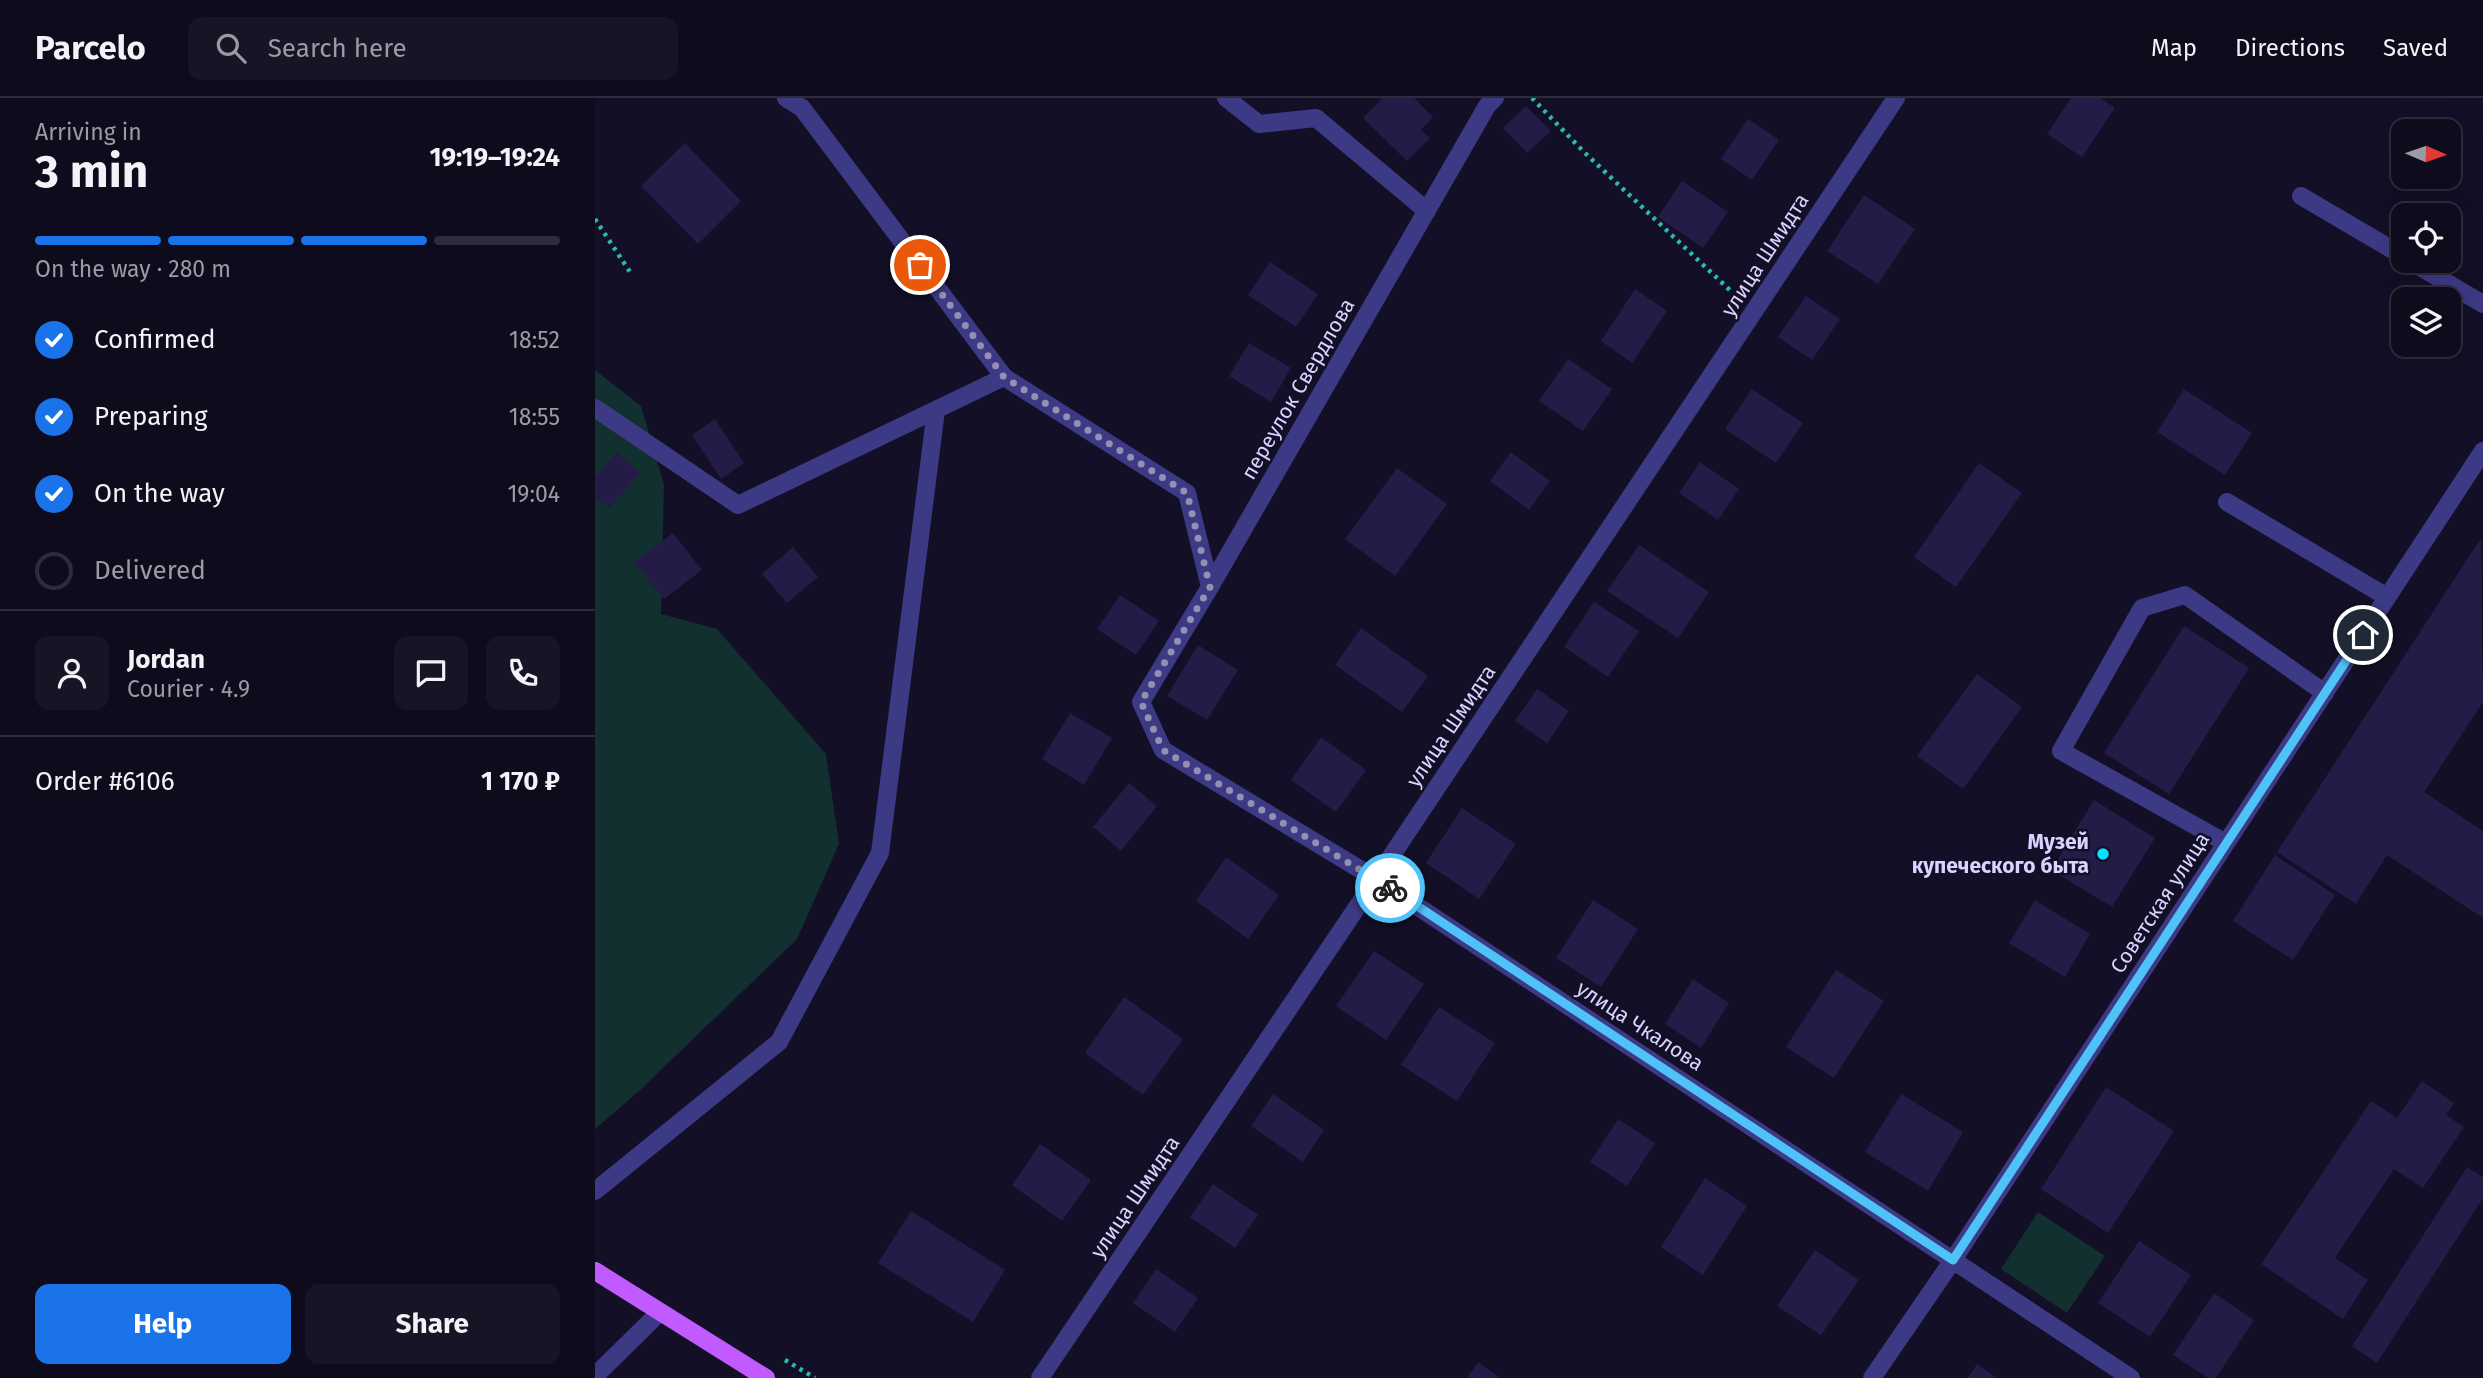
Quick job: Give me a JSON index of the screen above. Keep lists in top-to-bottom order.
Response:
{
  "streets": {
    "street": [
      "улица Шмидта",
      "переулок Свердлова",
      "Советская улица",
      "улица Чкалова"
    ]
  },
  "crossings": [
    ["улица Шмидта", "улица Чкалова"],
    ["переулок Свердлова", "улица Чкалова"],
    ["Советская улица", "улица Чкалова"]
  ],
  "places": ["Музей купеческого быта"],
  "north": "right",
  "page": {
    "header": "Parcelo",
    "search": "Search here",
    "nav": ["Map", "Directions", "Saved"],
    "heading": ["3 min", "Arriving in", "19:19–19:24"],
    "panel": [
      "Jordan",
      "Courier · 4.9",
      "Order #6106",
      "1 170 ₽"
    ],
    "bar": "On the way · 280 m",
    "list": [
      ["Confirmed", "18:52"],
      ["Preparing", "18:55"],
      ["On the way", "19:04"],
      "Delivered"
    ],
    "buttons": ["Help", "Share"]
  }
}
